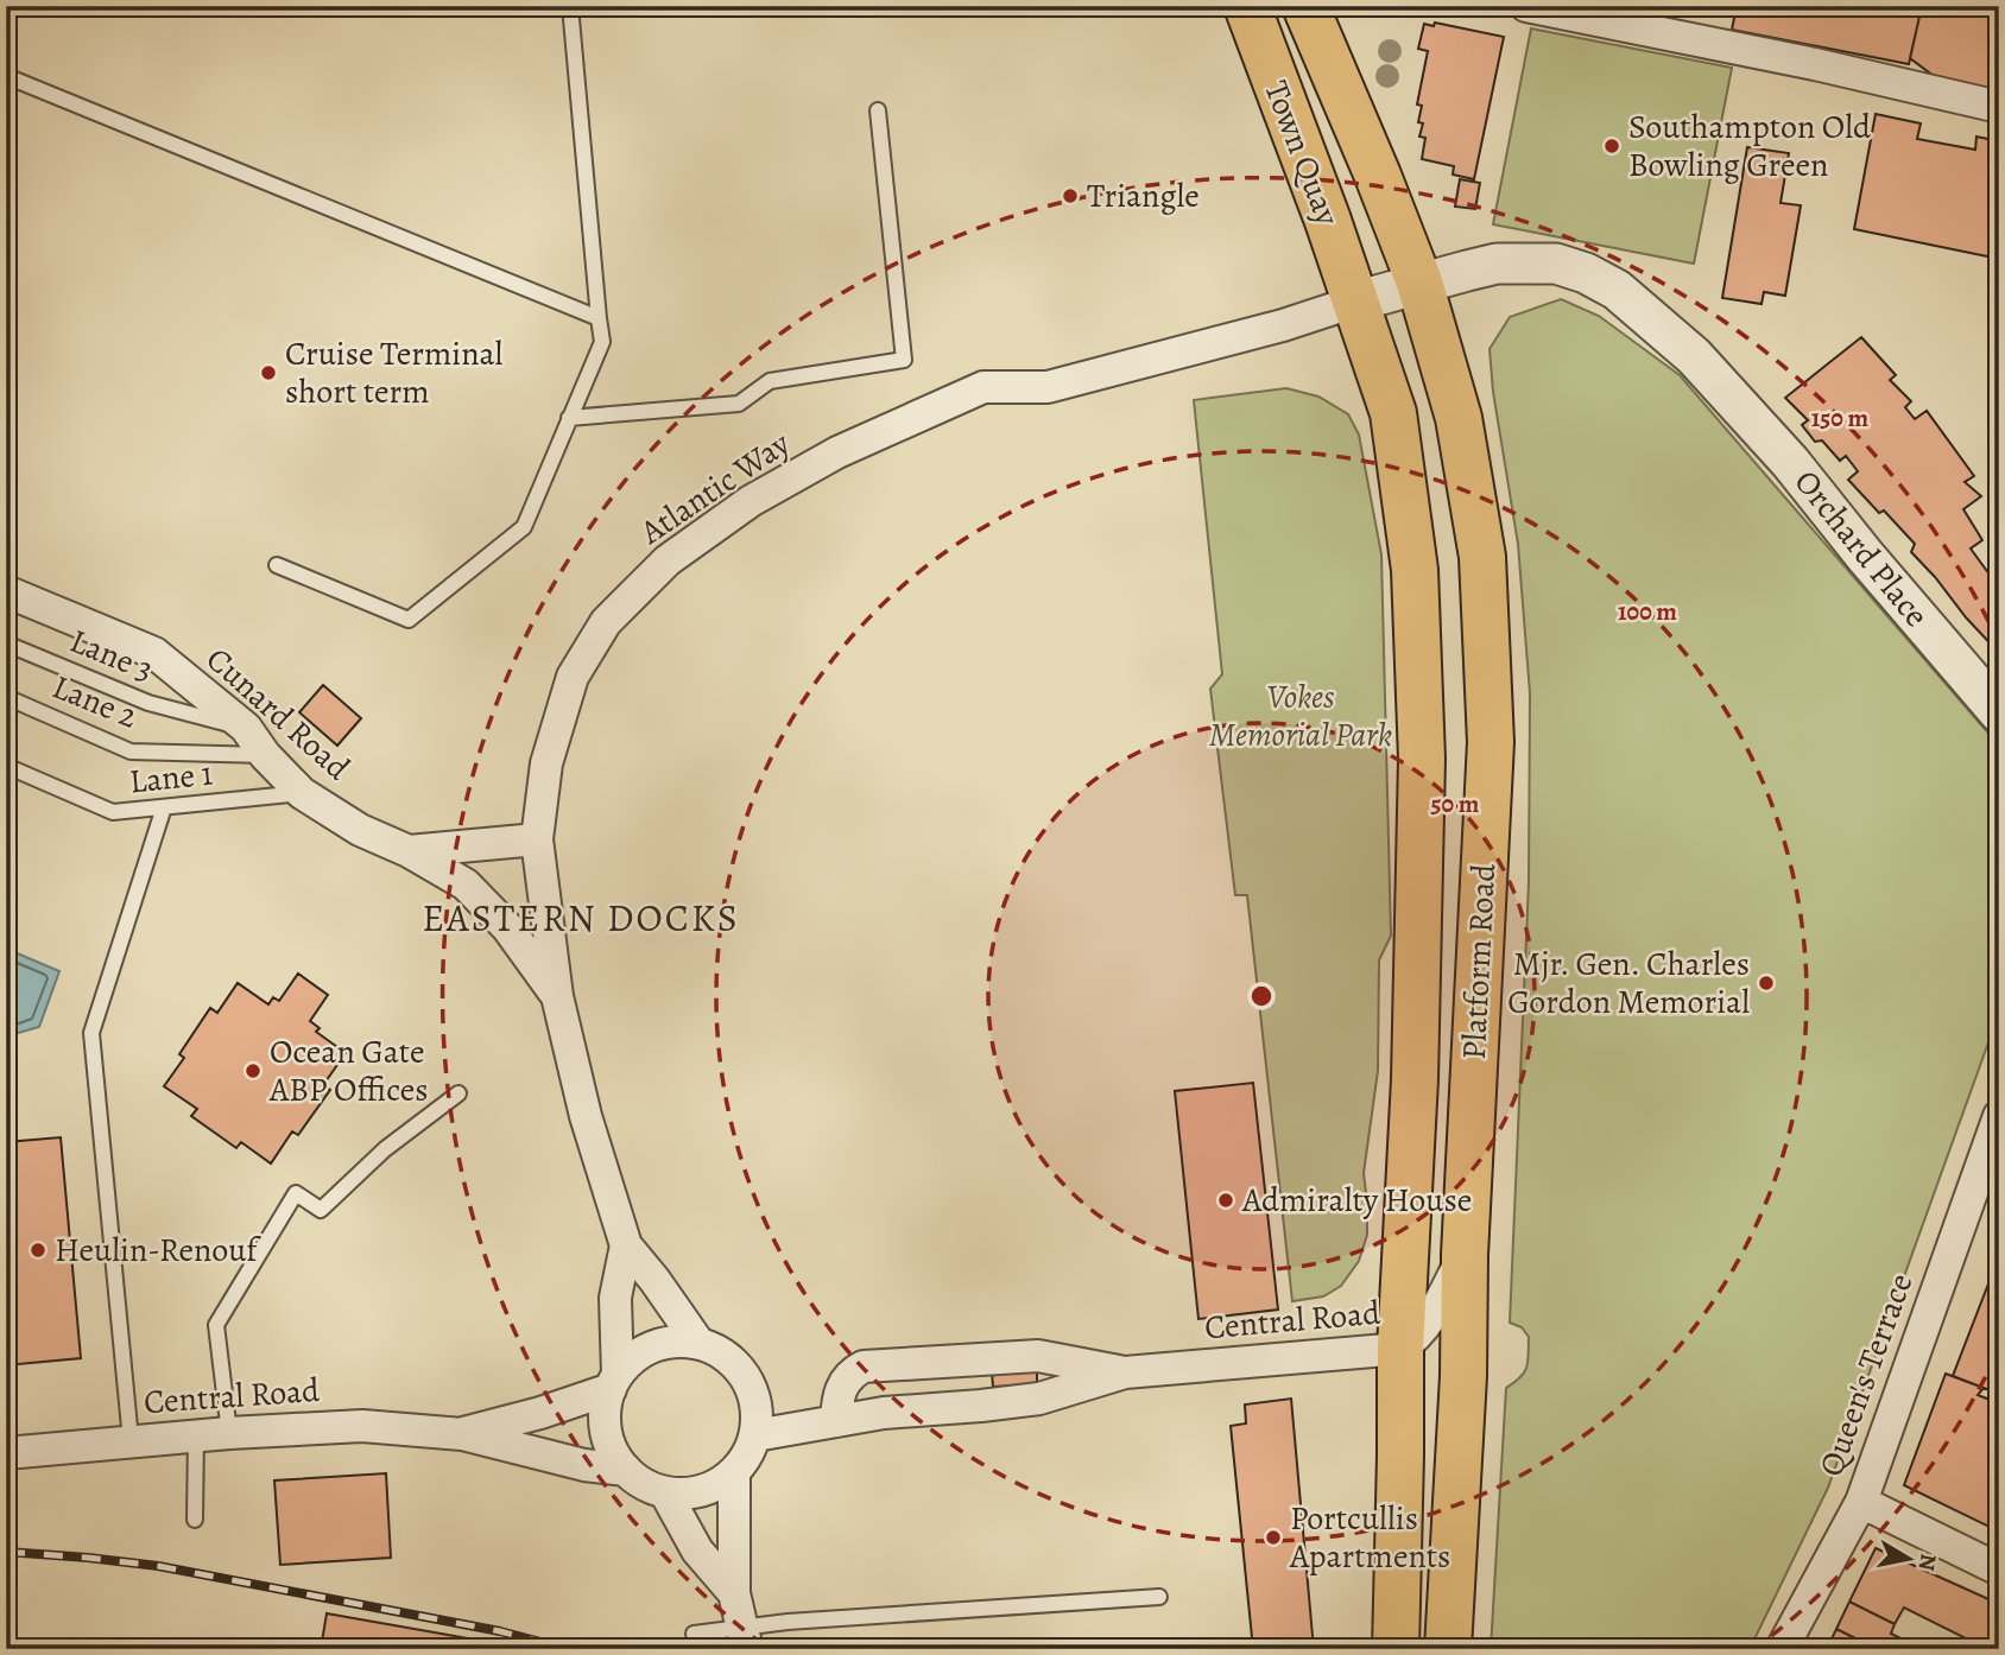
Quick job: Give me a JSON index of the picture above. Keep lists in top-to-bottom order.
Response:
{
  "streets": {
    "main road": ["Town Quay", "Platform Road"],
    "street": [
      "Atlantic Way",
      "Orchard Place",
      "Cunard Road",
      "Central Road",
      "Queen's Terrace"
    ],
    "lane": ["Lane 3", "Lane 2", "Lane 1"]
  },
  "crossings": [
    ["Town Quay", "Atlantic Way"],
    ["Town Quay", "Orchard Place"],
    ["Town Quay", "Platform Road"],
    ["Atlantic Way", "Orchard Place"],
    ["Atlantic Way", "Cunard Road"],
    ["Atlantic Way", "Platform Road"],
    ["Atlantic Way", "Central Road"],
    ["Orchard Place", "Platform Road"],
    ["Lane 3", "Cunard Road"],
    ["Lane 2", "Cunard Road"],
    ["Cunard Road", "Lane 1"],
    ["Platform Road", "Central Road"]
  ],
  "districts": ["EASTERN DOCKS"],
  "parks": ["Vokes Memorial Park"],
  "places": [
    "Southampton Old Bowling Green",
    "Triangle",
    "Cruise Terminal short term",
    "Mjr. Gen. Charles Gordon Memorial",
    "Ocean Gate ABP Offices",
    "Admiralty House",
    "Heulin-Renouf",
    "Portcullis Apartments"
  ],
  "north": "right",
  "rings": ["150 m", "100 m", "50 m"]
}
